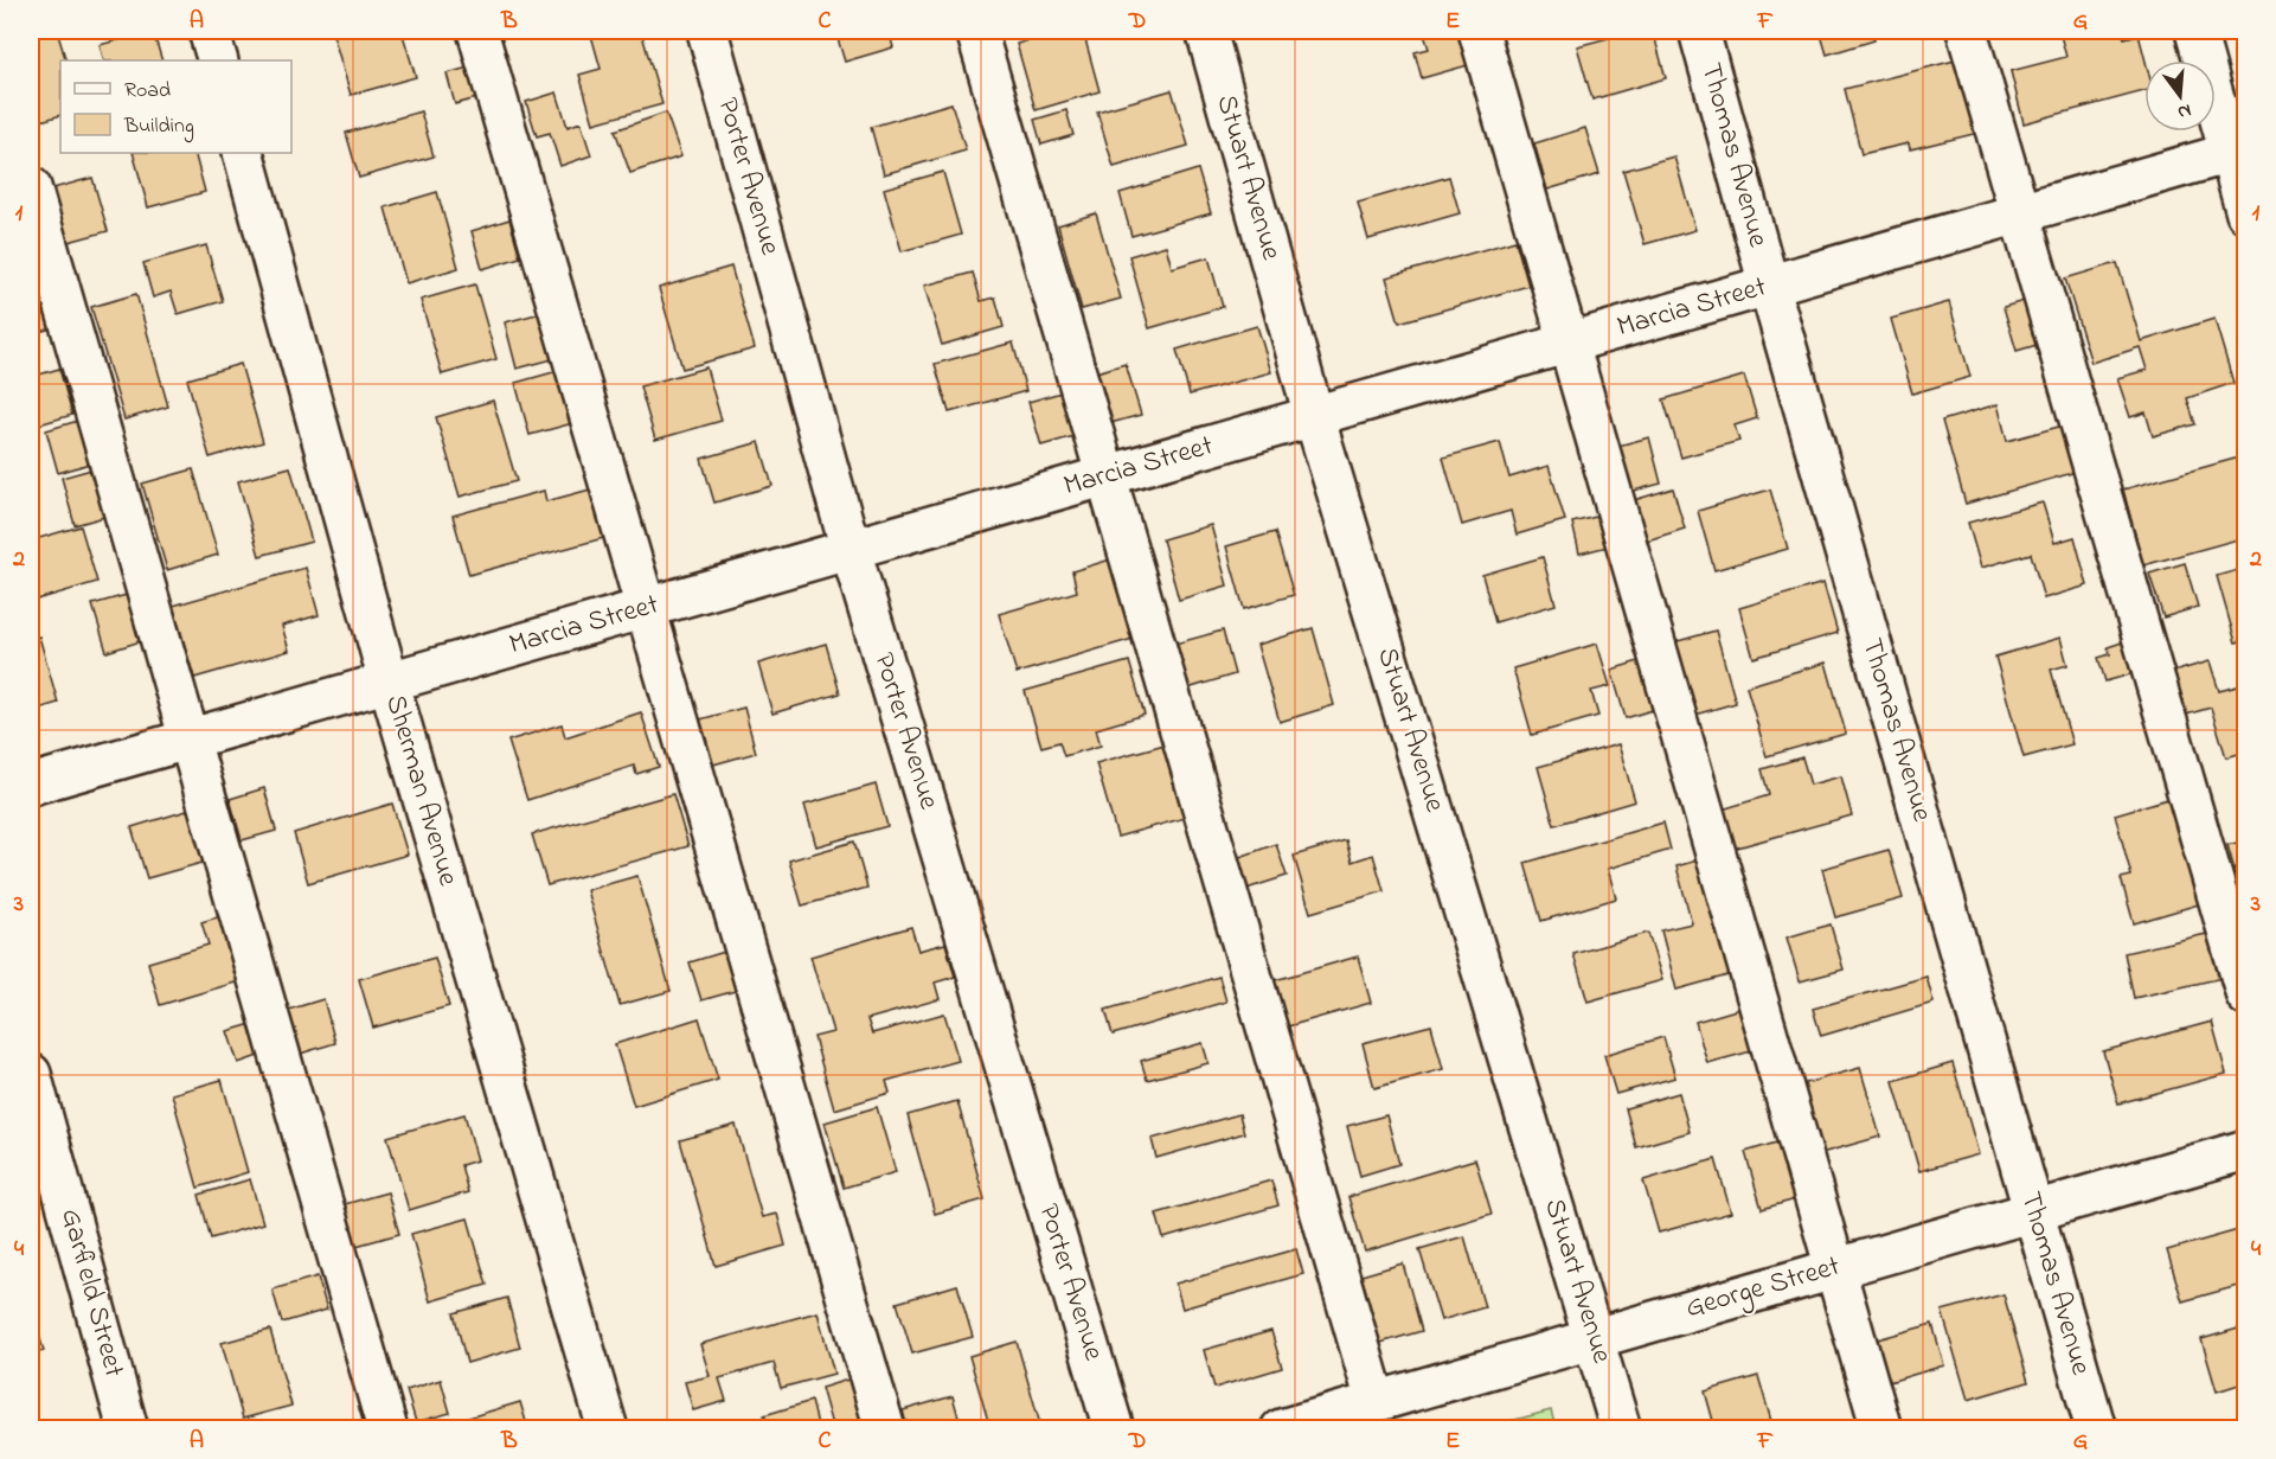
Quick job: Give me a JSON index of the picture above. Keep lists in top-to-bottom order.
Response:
{
  "streets": {
    "street": [
      "Thomas Avenue",
      "Porter Avenue",
      "Stuart Avenue",
      "Marcia Street",
      "Sherman Avenue",
      "George Street",
      "Garfield Street"
    ]
  },
  "crossings": [
    ["Thomas Avenue", "Marcia Street"],
    ["Thomas Avenue", "George Street"],
    ["Porter Avenue", "Marcia Street"],
    ["Stuart Avenue", "Marcia Street"],
    ["Stuart Avenue", "George Street"],
    ["Marcia Street", "Sherman Avenue"]
  ],
  "legend": ["Road", "Building"],
  "north": "bottom",
  "grid": {
    "columns": [
      "A",
      "B",
      "C",
      "D",
      "E",
      "F",
      "G"
    ],
    "rows": [
      "1",
      "2",
      "3",
      "4"
    ]
  }
}
